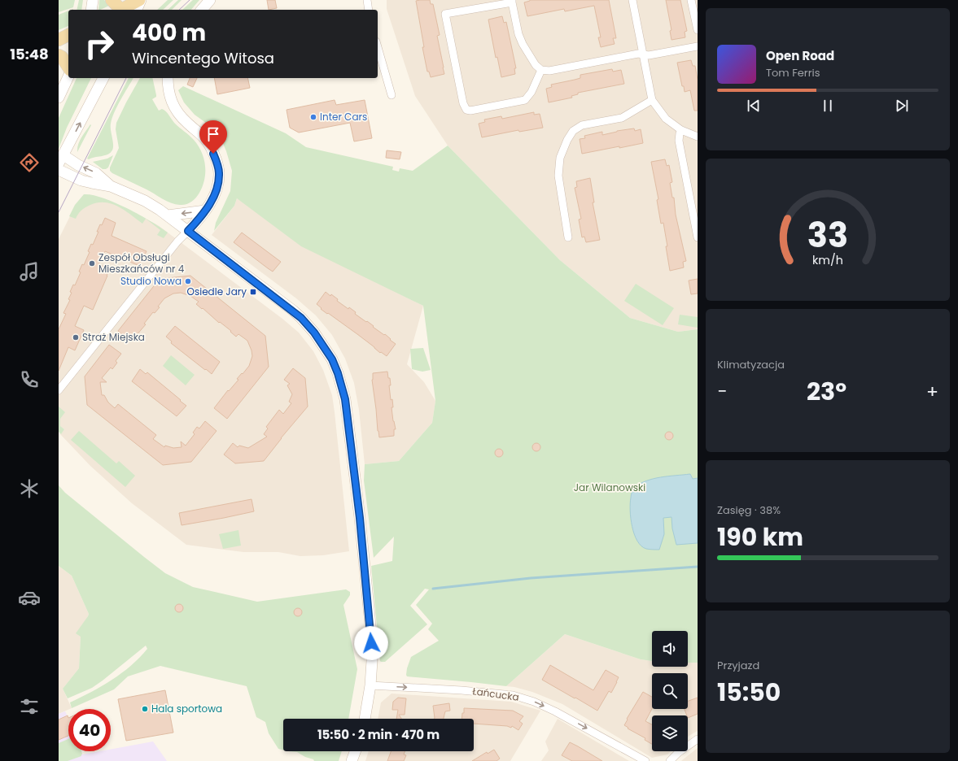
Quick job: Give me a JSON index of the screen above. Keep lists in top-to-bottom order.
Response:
{
  "streets": {
    "street": ["Łańcucka"]
  },
  "one_way": ["Łańcucka"],
  "parks": ["Jar Wilanowski"],
  "places": {
    "other": [
      "Inter Cars",
      "Zespół Obsługi Mieszkańców nr 4",
      "Studio Nowa",
      "Straż Miejska",
      "Hala sportowa"
    ],
    "transit": ["Osiedle Jary"]
  },
  "page": {
    "tabs": "15:48",
    "turn": ["400 m", "Wincentego Witosa"],
    "song": ["Open Road", "Tom Ferris"],
    "tile": [
      "Klimatyzacja",
      ["Zasięg · 38%", "190 km"],
      ["Przyjazd", "15:50"]
    ],
    "heat": ["−", "23°", "+"],
    "limit": "40",
    "trip": "15:50 · 2 min · 470 m",
    "gauge": ["33", "km/h"]
  }
}
